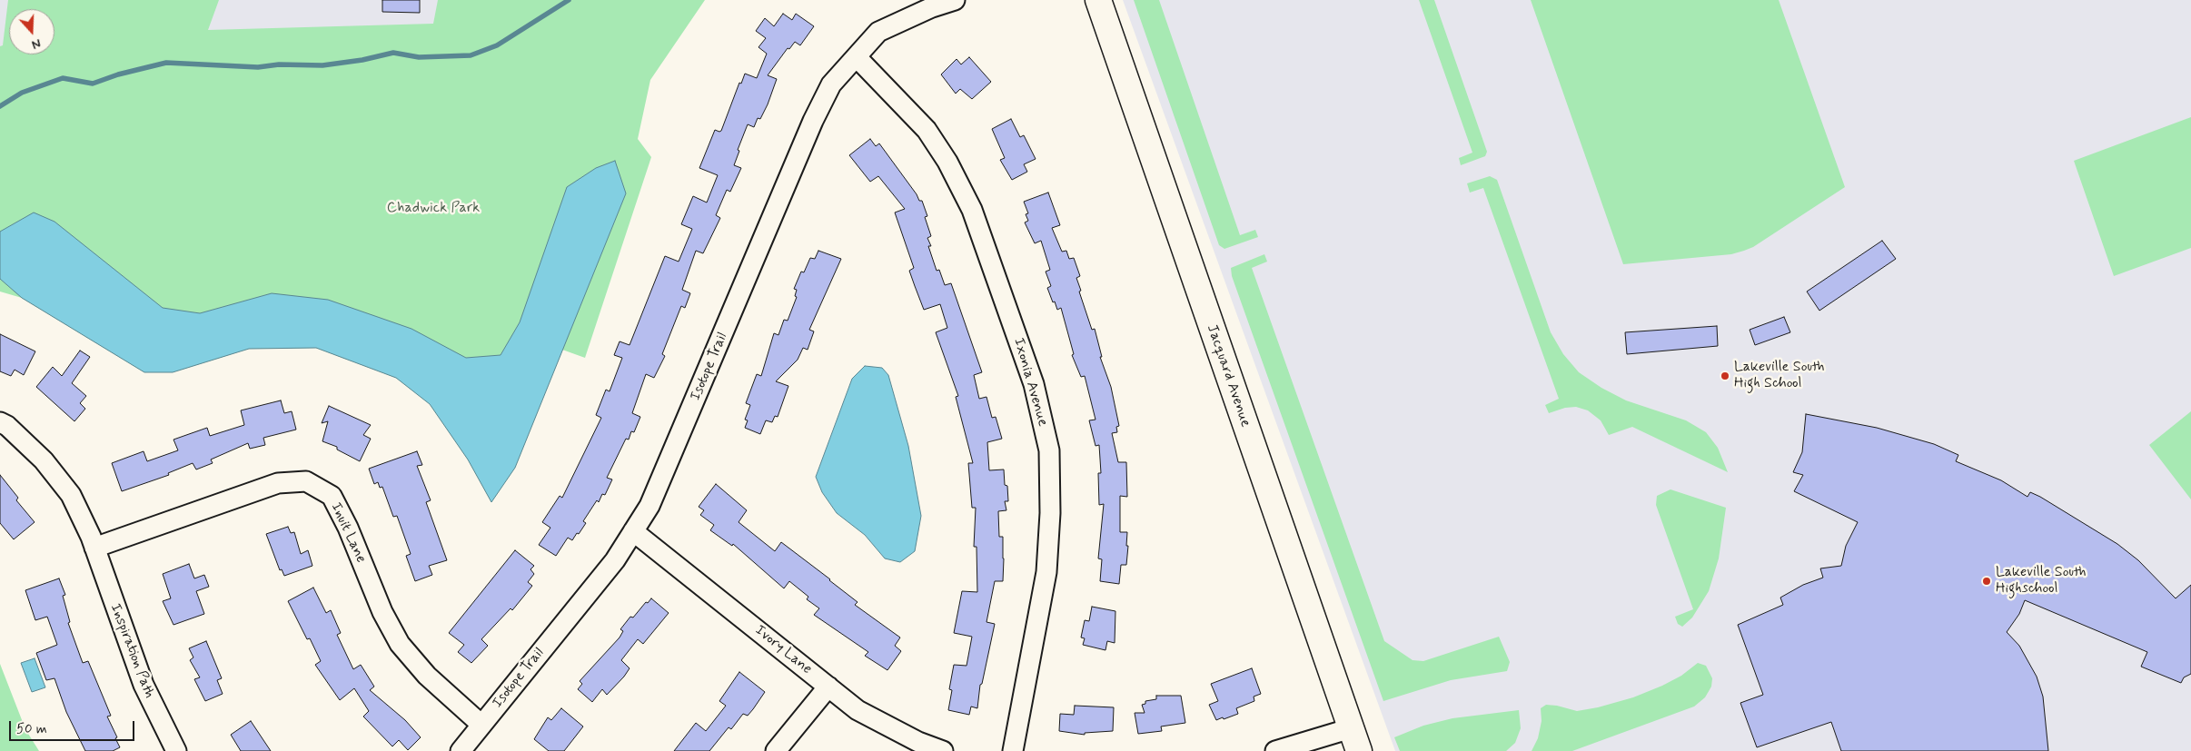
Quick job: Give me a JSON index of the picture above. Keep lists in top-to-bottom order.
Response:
{
  "streets": {
    "street": [
      "Isotope Trail",
      "Jacquard Avenue",
      "Ixonia Avenue",
      "Inuit Lane",
      "Ivory Lane",
      "Inspiration Path"
    ]
  },
  "crossings": [
    ["Isotope Trail", "Ixonia Avenue"],
    ["Isotope Trail", "Inuit Lane"],
    ["Isotope Trail", "Ivory Lane"],
    ["Inuit Lane", "Inspiration Path"]
  ],
  "parks": ["Chadwick Park"],
  "places": ["Lakeville South High School", "Lakeville South Highschool"],
  "scale_bar": "50 m",
  "north": "bottom"
}
